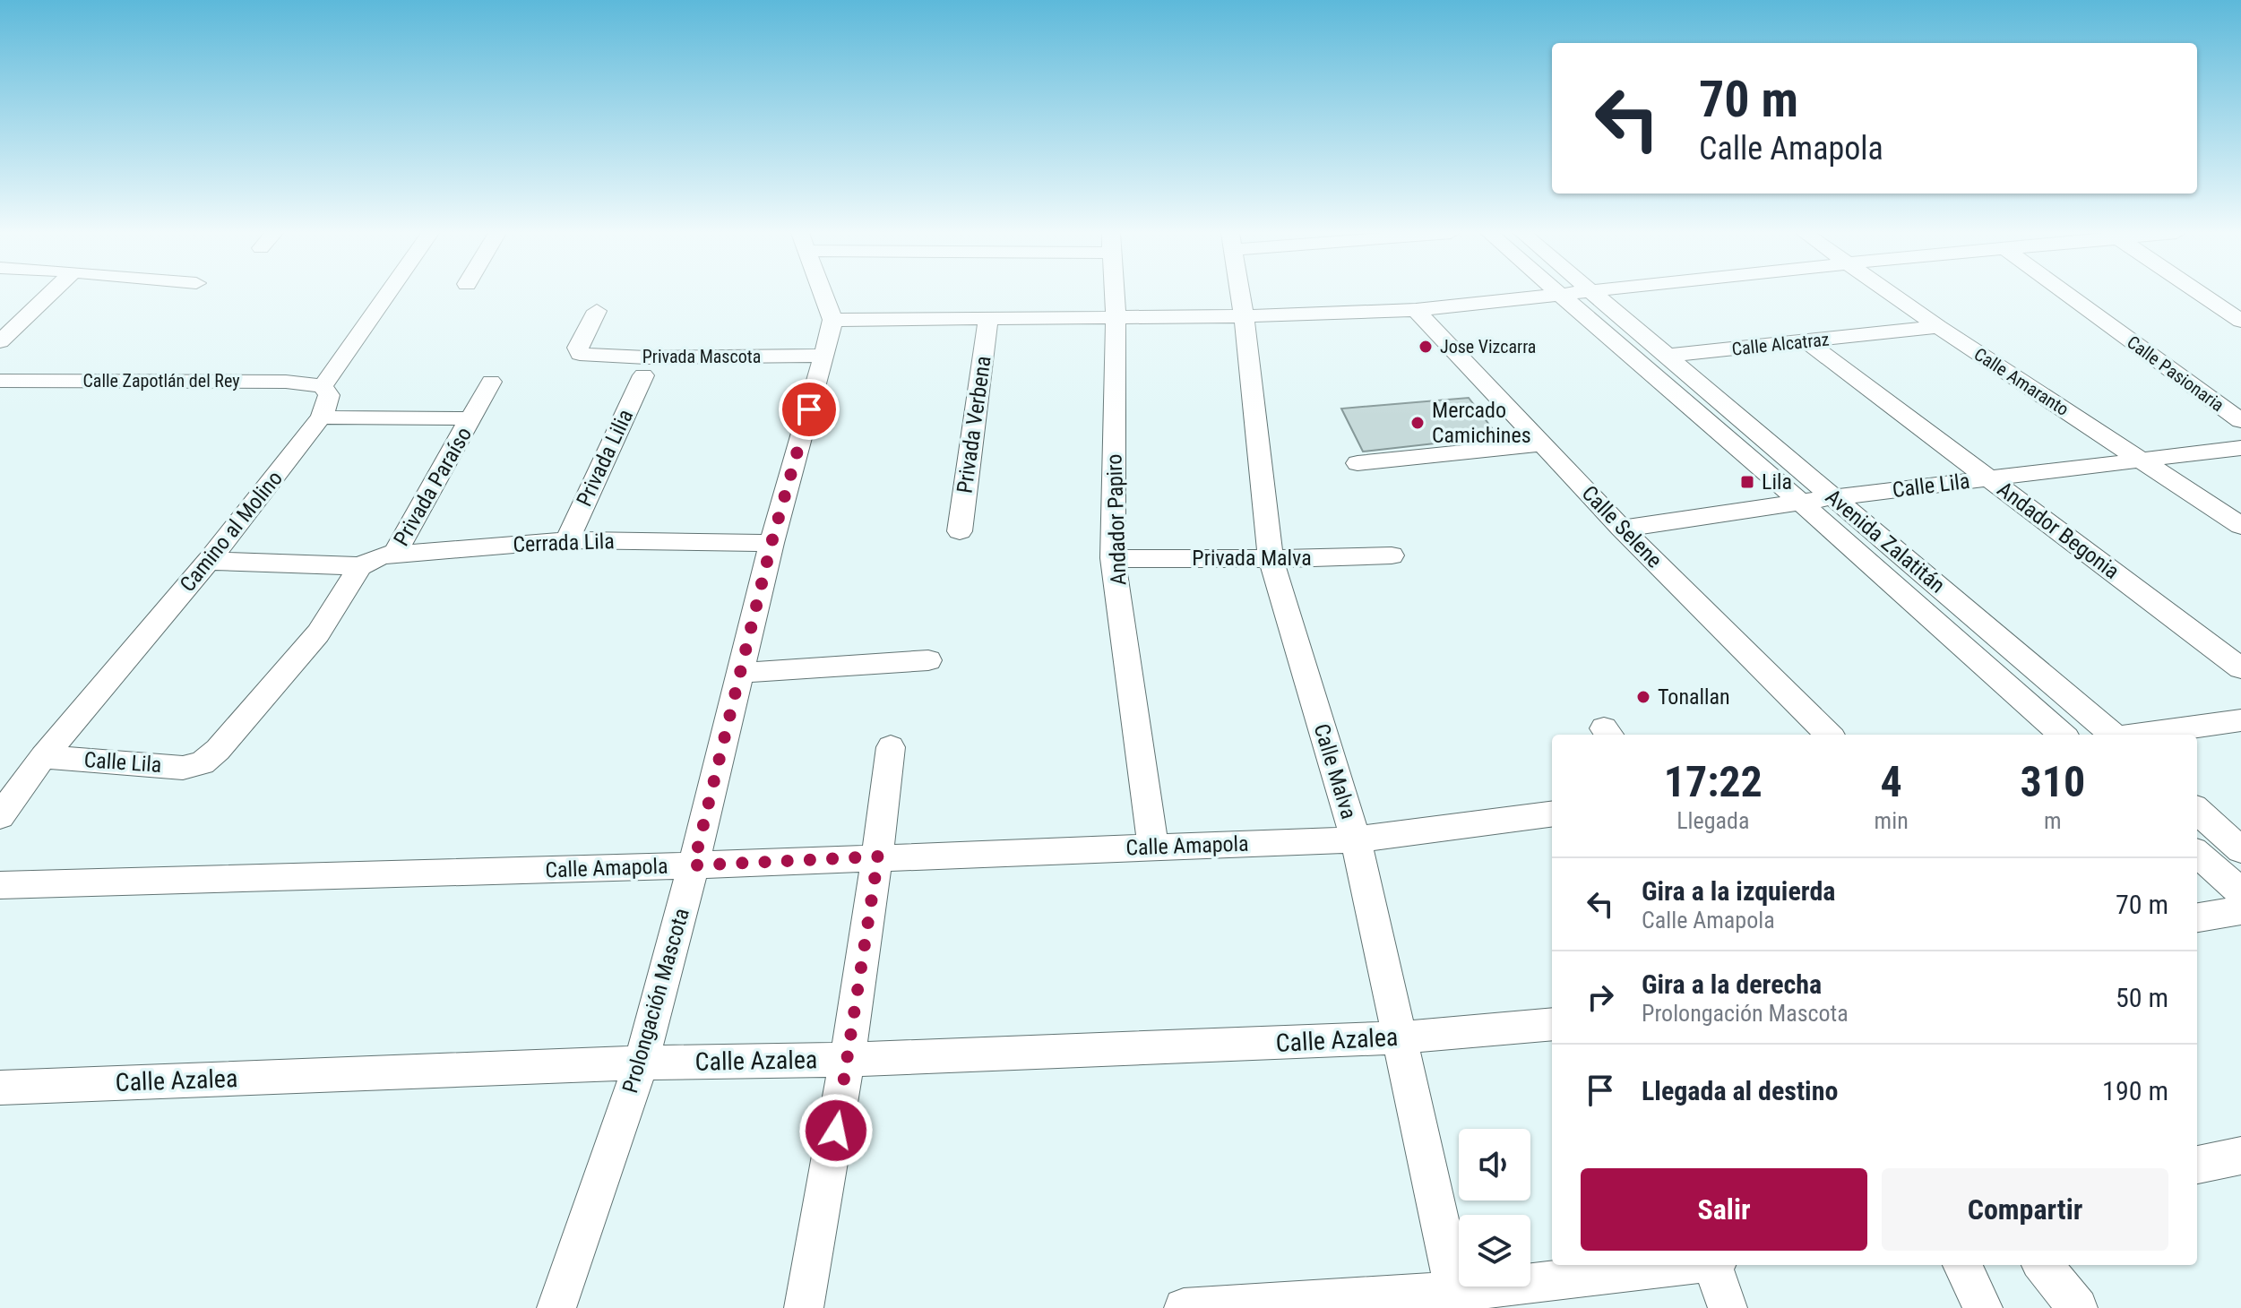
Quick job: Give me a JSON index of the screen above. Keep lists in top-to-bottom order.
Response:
{
  "streets": {
    "street": [
      "Calle Alcatraz",
      "Privada Mascota",
      "Calle Pasionaria",
      "Calle Zapotlán del Rey",
      "Calle Amaranto",
      "Privada Verbena",
      "Privada Lilia",
      "Calle Lila",
      "Privada Paraíso",
      "Andador Papiro",
      "Calle Selene",
      "Andador Begonia",
      "Camino al Molino",
      "Avenida Zalatitán",
      "Cerrada Lila",
      "Privada Malva",
      "Calle Malva",
      "Calle Amapola",
      "Prolongación Mascota",
      "Calle Azalea"
    ]
  },
  "crossings": [
    ["Calle Alcatraz", "Calle Amaranto"],
    ["Calle Alcatraz", "Andador Begonia"],
    ["Calle Alcatraz", "Avenida Zalatitán"],
    ["Privada Mascota", "Prolongación Mascota"],
    ["Calle Amaranto", "Calle Lila"],
    ["Privada Lilia", "Cerrada Lila"],
    ["Calle Lila", "Calle Selene"],
    ["Calle Lila", "Andador Begonia"],
    ["Calle Lila", "Camino al Molino"],
    ["Calle Lila", "Avenida Zalatitán"],
    ["Calle Lila", "Cerrada Lila"],
    ["Privada Paraíso", "Camino al Molino"],
    ["Privada Paraíso", "Cerrada Lila"],
    ["Andador Papiro", "Privada Malva"],
    ["Andador Papiro", "Calle Amapola"],
    ["Camino al Molino", "Cerrada Lila"],
    ["Cerrada Lila", "Prolongación Mascota"],
    ["Privada Malva", "Calle Malva"],
    ["Calle Malva", "Calle Amapola"],
    ["Calle Malva", "Calle Azalea"],
    ["Calle Amapola", "Prolongación Mascota"],
    ["Prolongación Mascota", "Calle Azalea"]
  ],
  "places": {
    "other": ["Jose Vizcarra", "Mercado Camichines", "Tonallan"],
    "transit": ["Lila"]
  },
  "page": {
    "turn": ["70 m", "Calle Amapola"],
    "eta": [
      "17:22",
      "Llegada",
      "4",
      "min",
      "310",
      "m"
    ],
    "list": [
      {
        "name": "Gira a la izquierda",
        "note": "Calle Amapola",
        "value": "70 m"
      },
      {
        "name": "Gira a la derecha",
        "note": "Prolongación Mascota",
        "value": "50 m"
      },
      {
        "name": "Llegada al destino",
        "value": "190 m"
      }
    ],
    "buttons": ["Salir", "Compartir"]
  }
}
